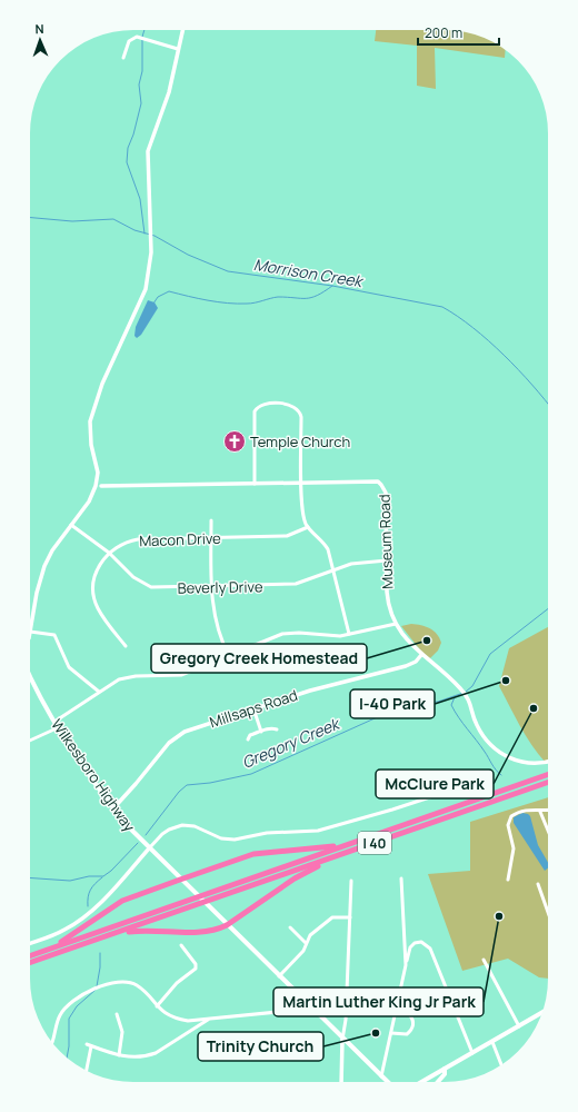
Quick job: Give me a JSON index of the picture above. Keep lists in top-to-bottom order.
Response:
{
  "streets": {
    "highway": ["I 40"],
    "main road": ["Wilkesboro Highway"],
    "street": [
      "Macon Drive",
      "Museum Road",
      "Beverly Drive",
      "Millsaps Road"
    ]
  },
  "crossings": [
    ["Macon Drive", "Beverly Drive"],
    ["Museum Road", "Beverly Drive"],
    ["Museum Road", "Millsaps Road"],
    ["Millsaps Road", "Wilkesboro Highway"]
  ],
  "water": ["Morrison Creek", "Gregory Creek"],
  "places": {
    "church": ["Temple Church"],
    "other": [
      "Gregory Creek Homestead",
      "I-40 Park",
      "McClure Park",
      "Martin Luther King Jr Park",
      "Trinity Church"
    ]
  },
  "scale_bar": "200 m",
  "north": "top"
}
